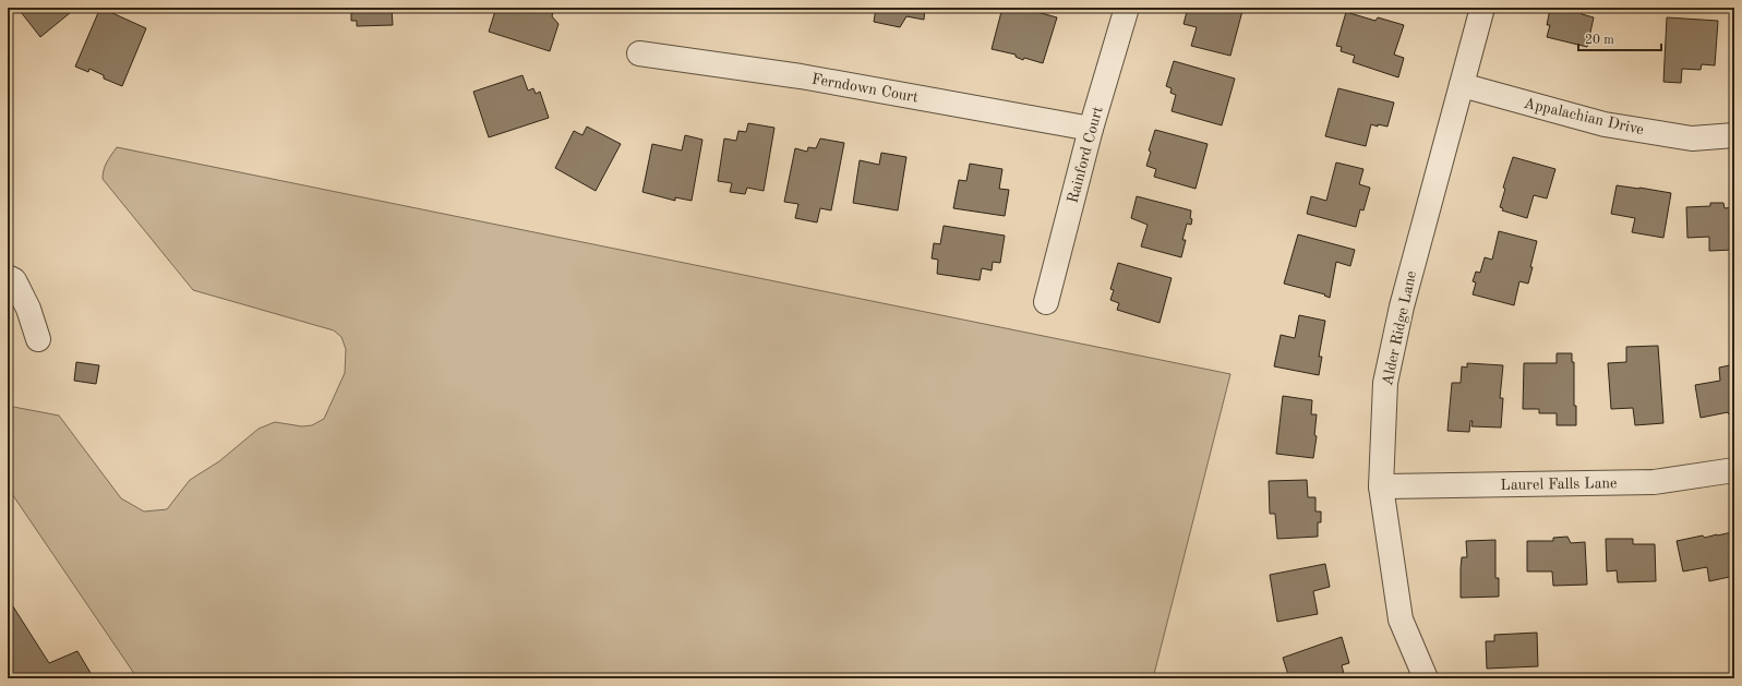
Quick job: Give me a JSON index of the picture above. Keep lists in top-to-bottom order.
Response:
{
  "streets": {
    "street": [
      "Ferndown Court",
      "Appalachian Drive",
      "Rainford Court",
      "Alder Ridge Lane",
      "Laurel Falls Lane"
    ]
  },
  "crossings": [
    ["Ferndown Court", "Rainford Court"],
    ["Appalachian Drive", "Alder Ridge Lane"],
    ["Alder Ridge Lane", "Laurel Falls Lane"]
  ],
  "scale_bar": "20 m"
}
